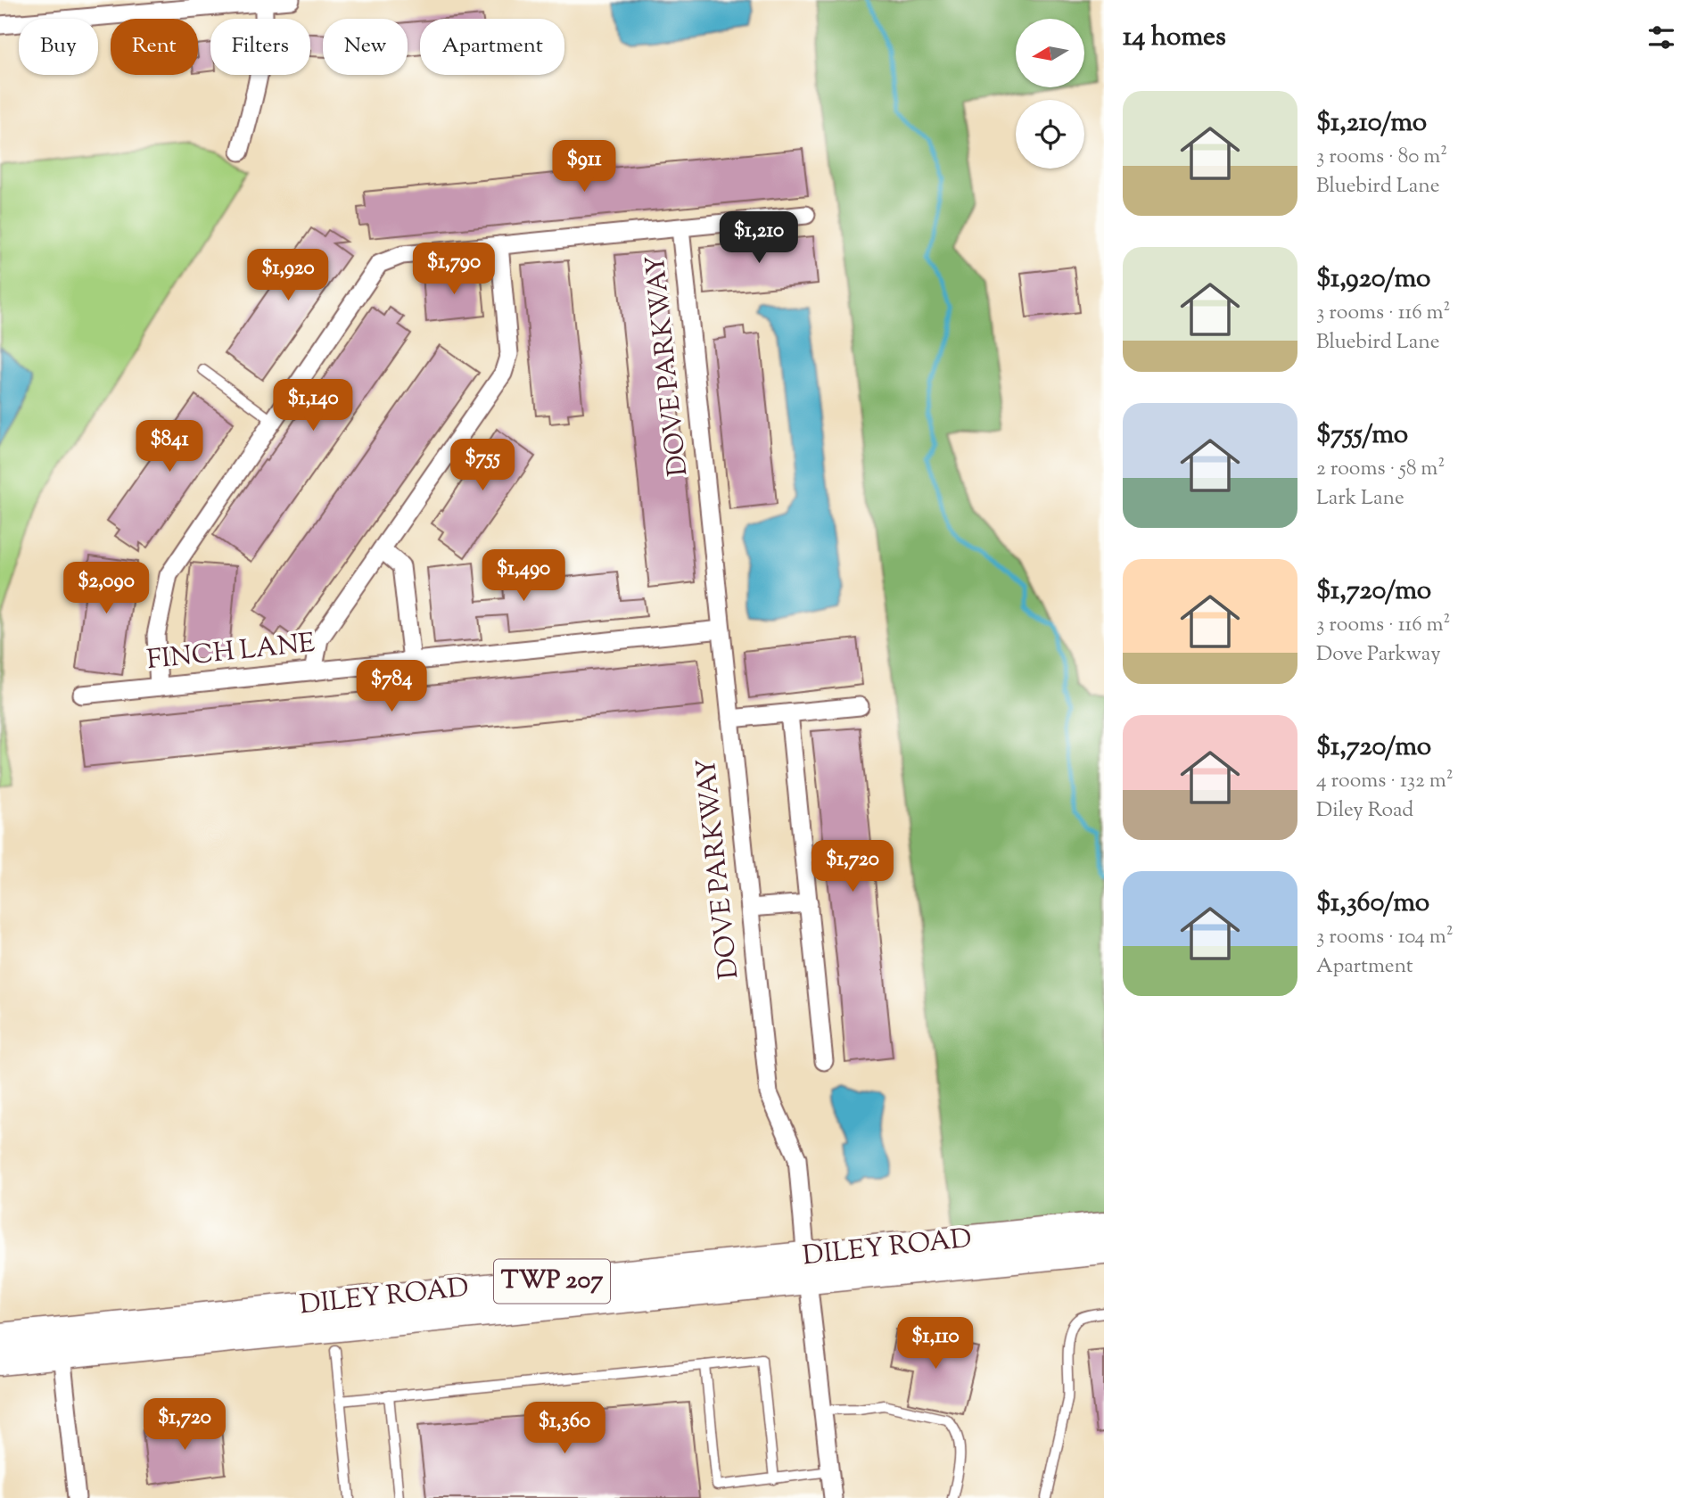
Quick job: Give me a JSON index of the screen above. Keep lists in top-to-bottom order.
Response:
{
  "streets": {
    "highway": ["DILEY ROAD", "TWP 207"],
    "street": ["DOVE PARKWAY", "FINCH LANE"]
  },
  "crossings": [
    ["DOVE PARKWAY", "FINCH LANE"],
    ["DOVE PARKWAY", "DILEY ROAD"]
  ],
  "north": "left",
  "page": {
    "heading": "14 homes",
    "chip": [
      "Buy",
      "Rent",
      "Filters",
      "New",
      "Apartment"
    ],
    "list": [
      {
        "name": "$1,210/mo",
        "note": "3 rooms · 80 m² · Bluebird Lane"
      },
      {
        "name": "$1,920/mo",
        "note": "3 rooms · 116 m² · Bluebird Lane"
      },
      {
        "name": "$755/mo",
        "note": "2 rooms · 58 m² · Lark Lane"
      },
      {
        "name": "$1,720/mo",
        "note": "3 rooms · 116 m² · Dove Parkway"
      },
      {
        "name": "$1,720/mo",
        "note": "4 rooms · 132 m² · Diley Road"
      },
      {
        "name": "$1,360/mo",
        "note": "3 rooms · 104 m² · Apartment"
      }
    ],
    "price": [
      "$911",
      "$1,210",
      "$1,790",
      "$1,920",
      "$1,140",
      "$841",
      "$755",
      "$1,490",
      "$2,090",
      "$784",
      "$1,720",
      "$1,110",
      "$1,720",
      "$1,360"
    ]
  }
}
